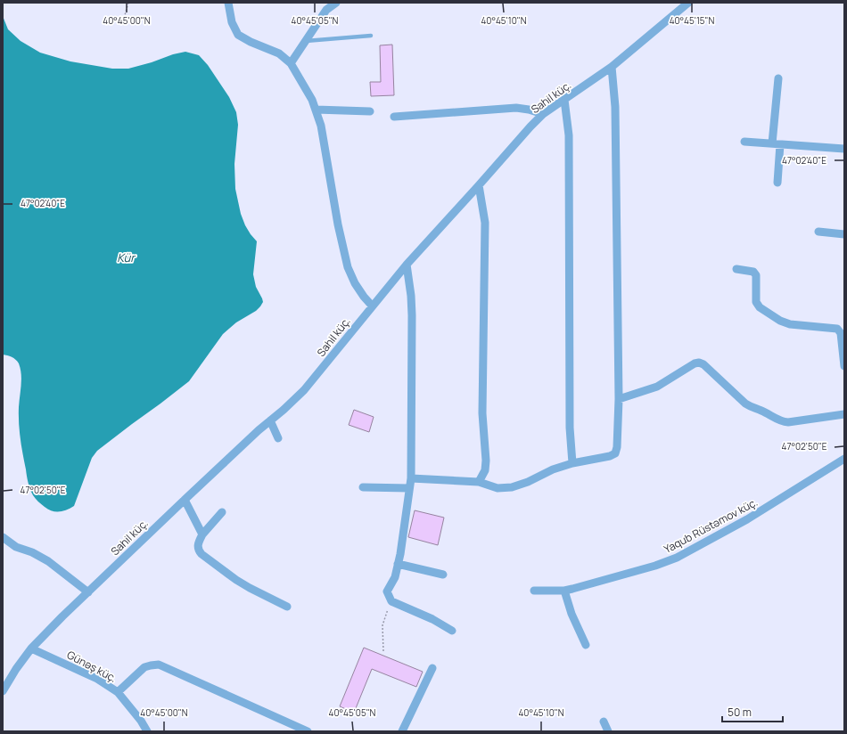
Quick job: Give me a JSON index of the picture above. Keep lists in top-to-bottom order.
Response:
{
  "streets": {
    "street": ["Sahil küç.", "Yaqub Rüstəmov küç.", "Günəş küç."]
  },
  "crossings": [
    ["Sahil küç.", "Günəş küç."]
  ],
  "water": ["Kür"],
  "scale_bar": "50 m",
  "coordinates": [
    "40°45'00\"N",
    "40°45'05\"N",
    "40°45'10\"N",
    "40°45'15\"N",
    "47°02'40\"E",
    "47°02'50\"E"
  ]
}
